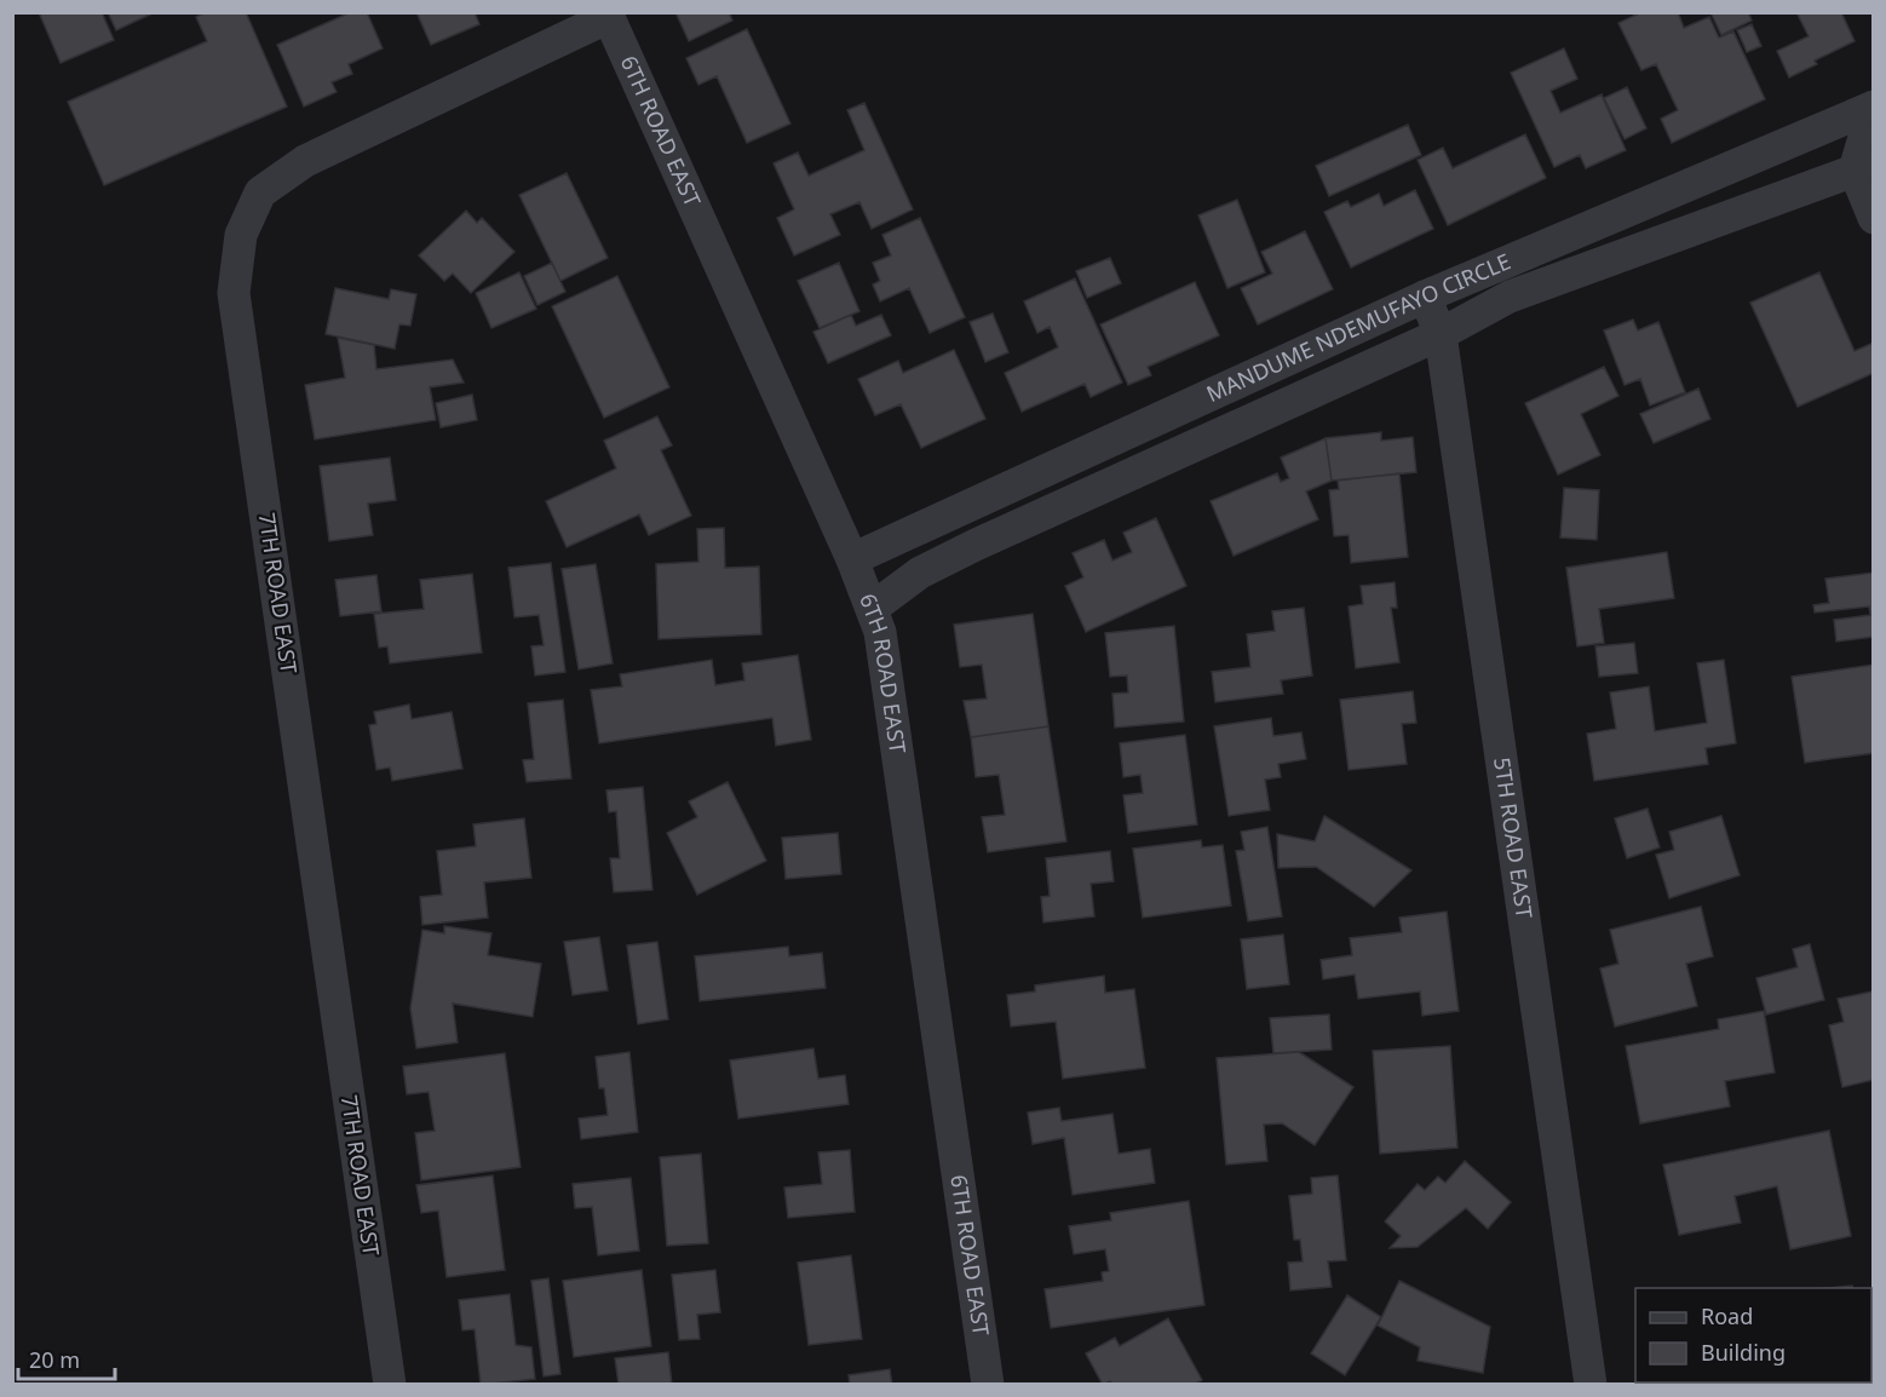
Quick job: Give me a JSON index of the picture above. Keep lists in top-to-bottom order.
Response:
{
  "streets": {
    "street": [
      "6TH ROAD EAST",
      "MANDUME NDEMUFAYO CIRCLE",
      "7TH ROAD EAST",
      "5TH ROAD EAST"
    ]
  },
  "crossings": [
    ["6TH ROAD EAST", "MANDUME NDEMUFAYO CIRCLE"],
    ["6TH ROAD EAST", "7TH ROAD EAST"],
    ["MANDUME NDEMUFAYO CIRCLE", "5TH ROAD EAST"]
  ],
  "legend": ["Road", "Building"],
  "scale_bar": "20 m"
}
